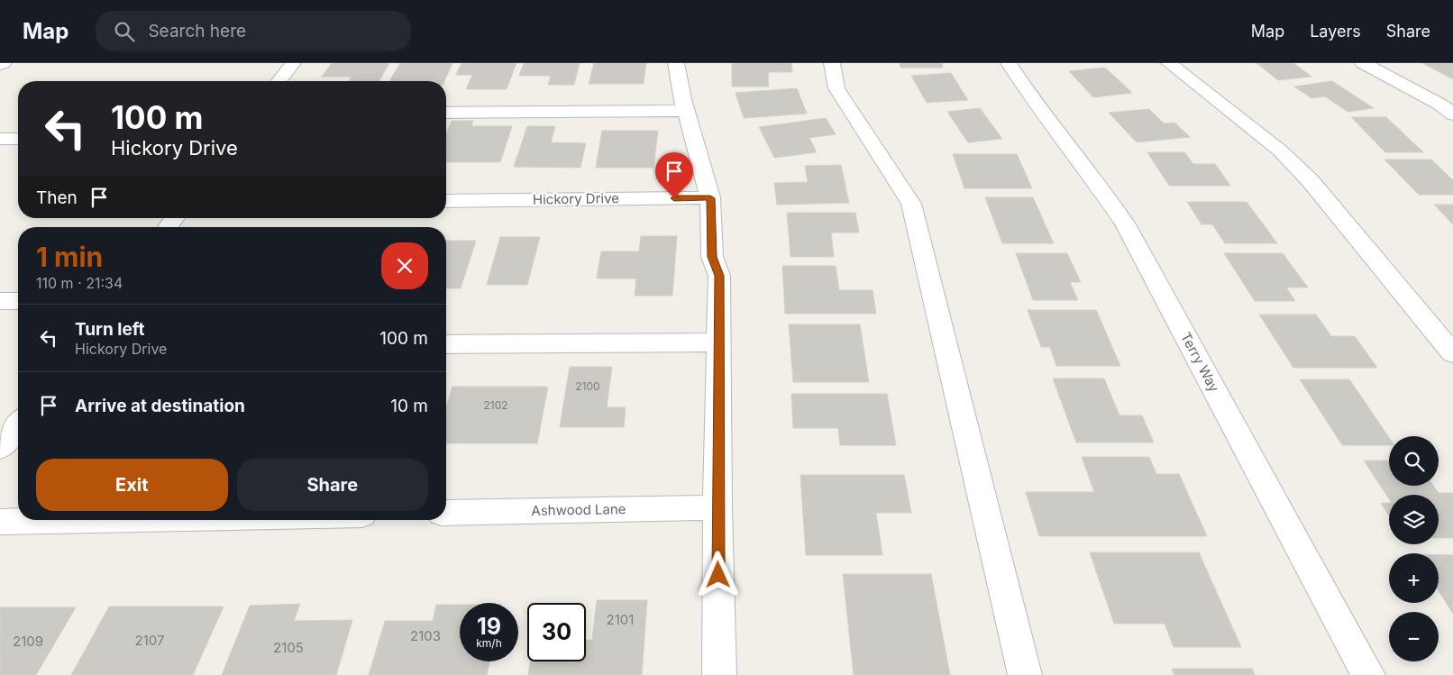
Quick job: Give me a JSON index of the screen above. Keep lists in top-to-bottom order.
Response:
{
  "streets": {
    "street": ["Hickory Drive", "Terry Way", "Ashwood Lane"]
  },
  "house_numbers": [
    "2100",
    "2102",
    "2101",
    "2103",
    "2107",
    "2109",
    "2105"
  ],
  "page": {
    "header": "Map",
    "search": "Search here",
    "nav": ["Map", "Layers", "Share"],
    "turn": ["100 m", "Hickory Drive"],
    "then": "Then",
    "heading": ["1 min", "110 m · 21:34"],
    "list": [
      {
        "name": "Turn left",
        "note": "Hickory Drive",
        "value": "100 m"
      },
      {
        "name": "Arrive at destination",
        "value": "10 m"
      }
    ],
    "map_buttons": ["+", "−"],
    "buttons": ["Exit", "Share"],
    "speed": "19 km/h",
    "limit": "30"
  }
}
